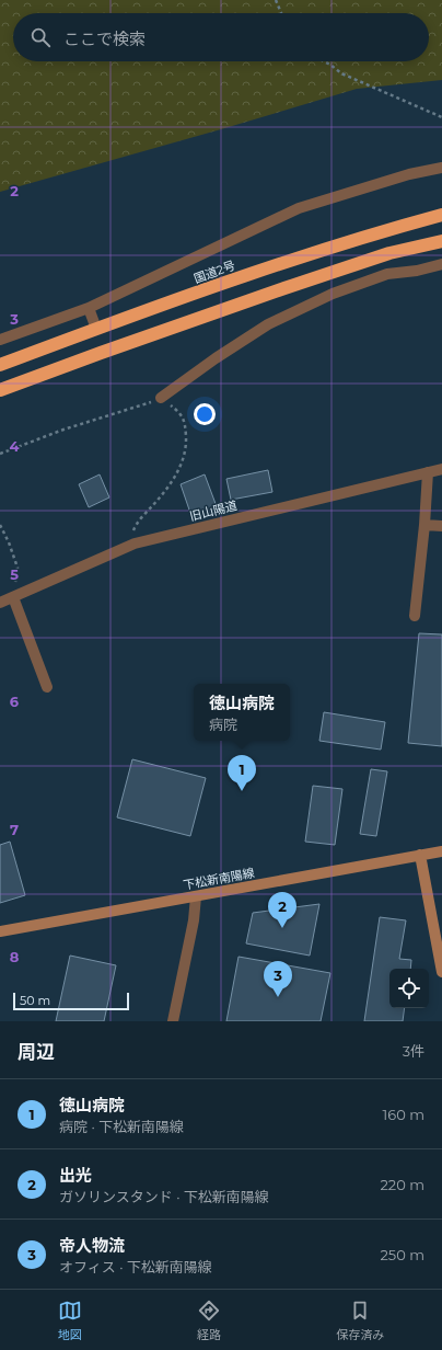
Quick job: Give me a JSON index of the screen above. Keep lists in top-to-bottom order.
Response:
{
  "streets": {
    "highway": ["国道2号"],
    "main road": ["下松新南陽線"],
    "street": ["旧山陽道"]
  },
  "scale_bar": "50 m",
  "page": {
    "search": "ここで検索",
    "popup": ["徳山病院", "病院"],
    "pins": ["1", "2", "3"],
    "scale": "50 m",
    "heading": ["周辺", "3件"],
    "list": [
      {
        "mark": "1",
        "name": "徳山病院",
        "note": "病院 · 下松新南陽線",
        "value": "160 m"
      },
      {
        "mark": "2",
        "name": "出光",
        "note": "ガソリンスタンド · 下松新南陽線",
        "value": "220 m"
      },
      {
        "mark": "3",
        "name": "帝人物流",
        "note": "オフィス · 下松新南陽線",
        "value": "250 m"
      }
    ],
    "nav": ["地図", "経路", "保存済み"]
  },
  "grid": {
    "rows": [
      "2",
      "3",
      "4",
      "5",
      "6",
      "7",
      "8"
    ]
  }
}
